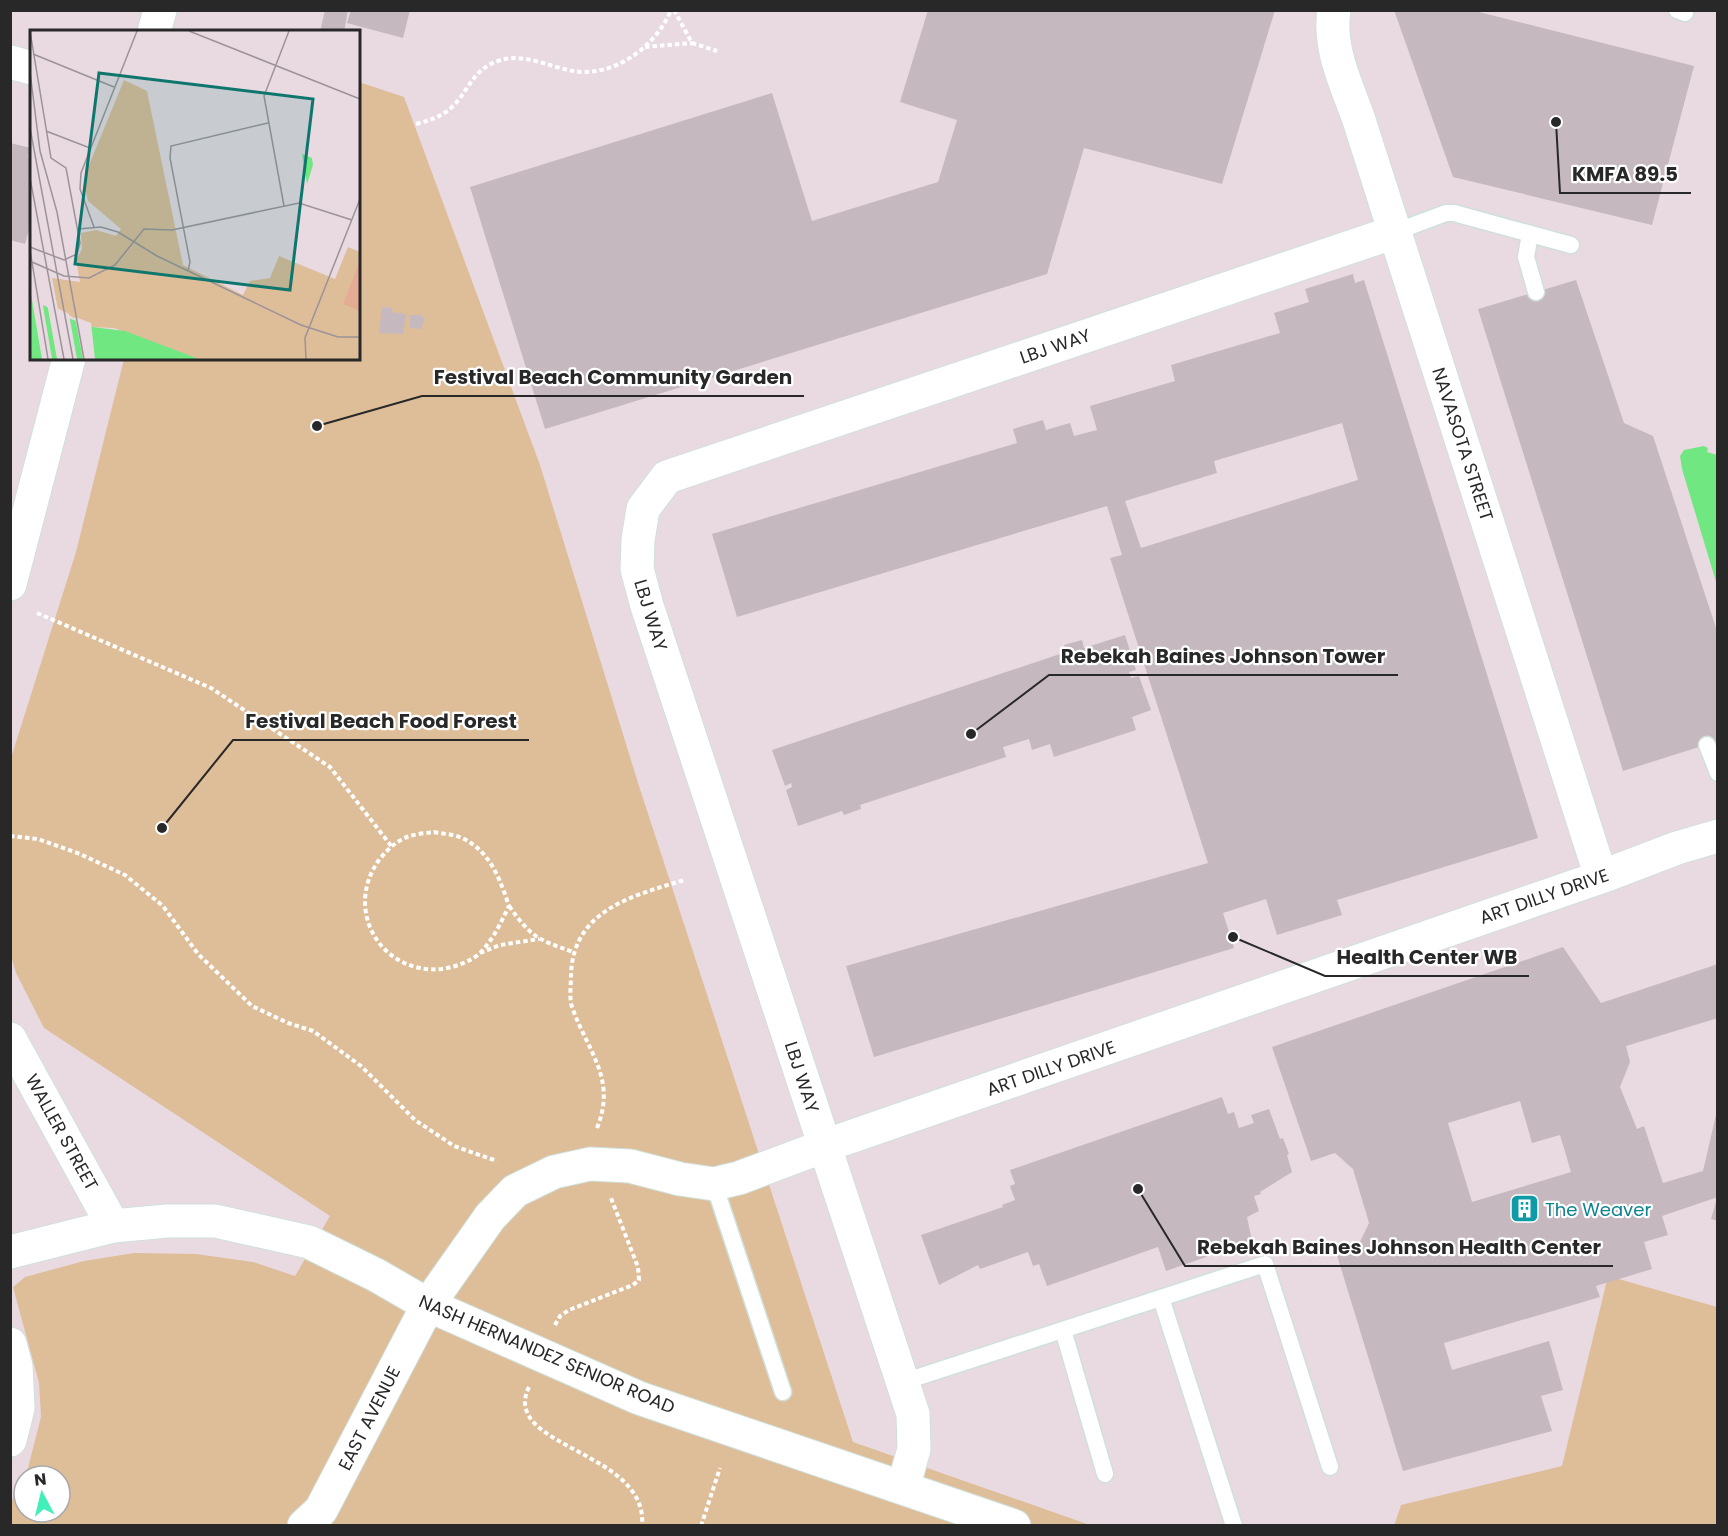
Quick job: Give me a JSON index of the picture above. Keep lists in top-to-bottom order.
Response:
{
  "streets": {
    "street": [
      "LBJ WAY",
      "NAVASOTA STREET",
      "ART DILLY DRIVE",
      "WALLER STREET",
      "NASH HERNANDEZ SENIOR ROAD",
      "EAST AVENUE"
    ]
  },
  "crossings": [
    ["LBJ WAY", "NAVASOTA STREET"],
    ["LBJ WAY", "ART DILLY DRIVE"],
    ["LBJ WAY", "NASH HERNANDEZ SENIOR ROAD"],
    ["NAVASOTA STREET", "ART DILLY DRIVE"],
    ["ART DILLY DRIVE", "NASH HERNANDEZ SENIOR ROAD"],
    ["ART DILLY DRIVE", "EAST AVENUE"],
    ["WALLER STREET", "NASH HERNANDEZ SENIOR ROAD"],
    ["NASH HERNANDEZ SENIOR ROAD", "EAST AVENUE"]
  ],
  "places": {
    "other": [
      "KMFA 89.5",
      "Festival Beach Community Garden",
      "Rebekah Baines Johnson Tower",
      "Festival Beach Food Forest",
      "Health Center WB",
      "Rebekah Baines Johnson Health Center"
    ],
    "building": ["The Weaver"]
  },
  "north": "top"
}
